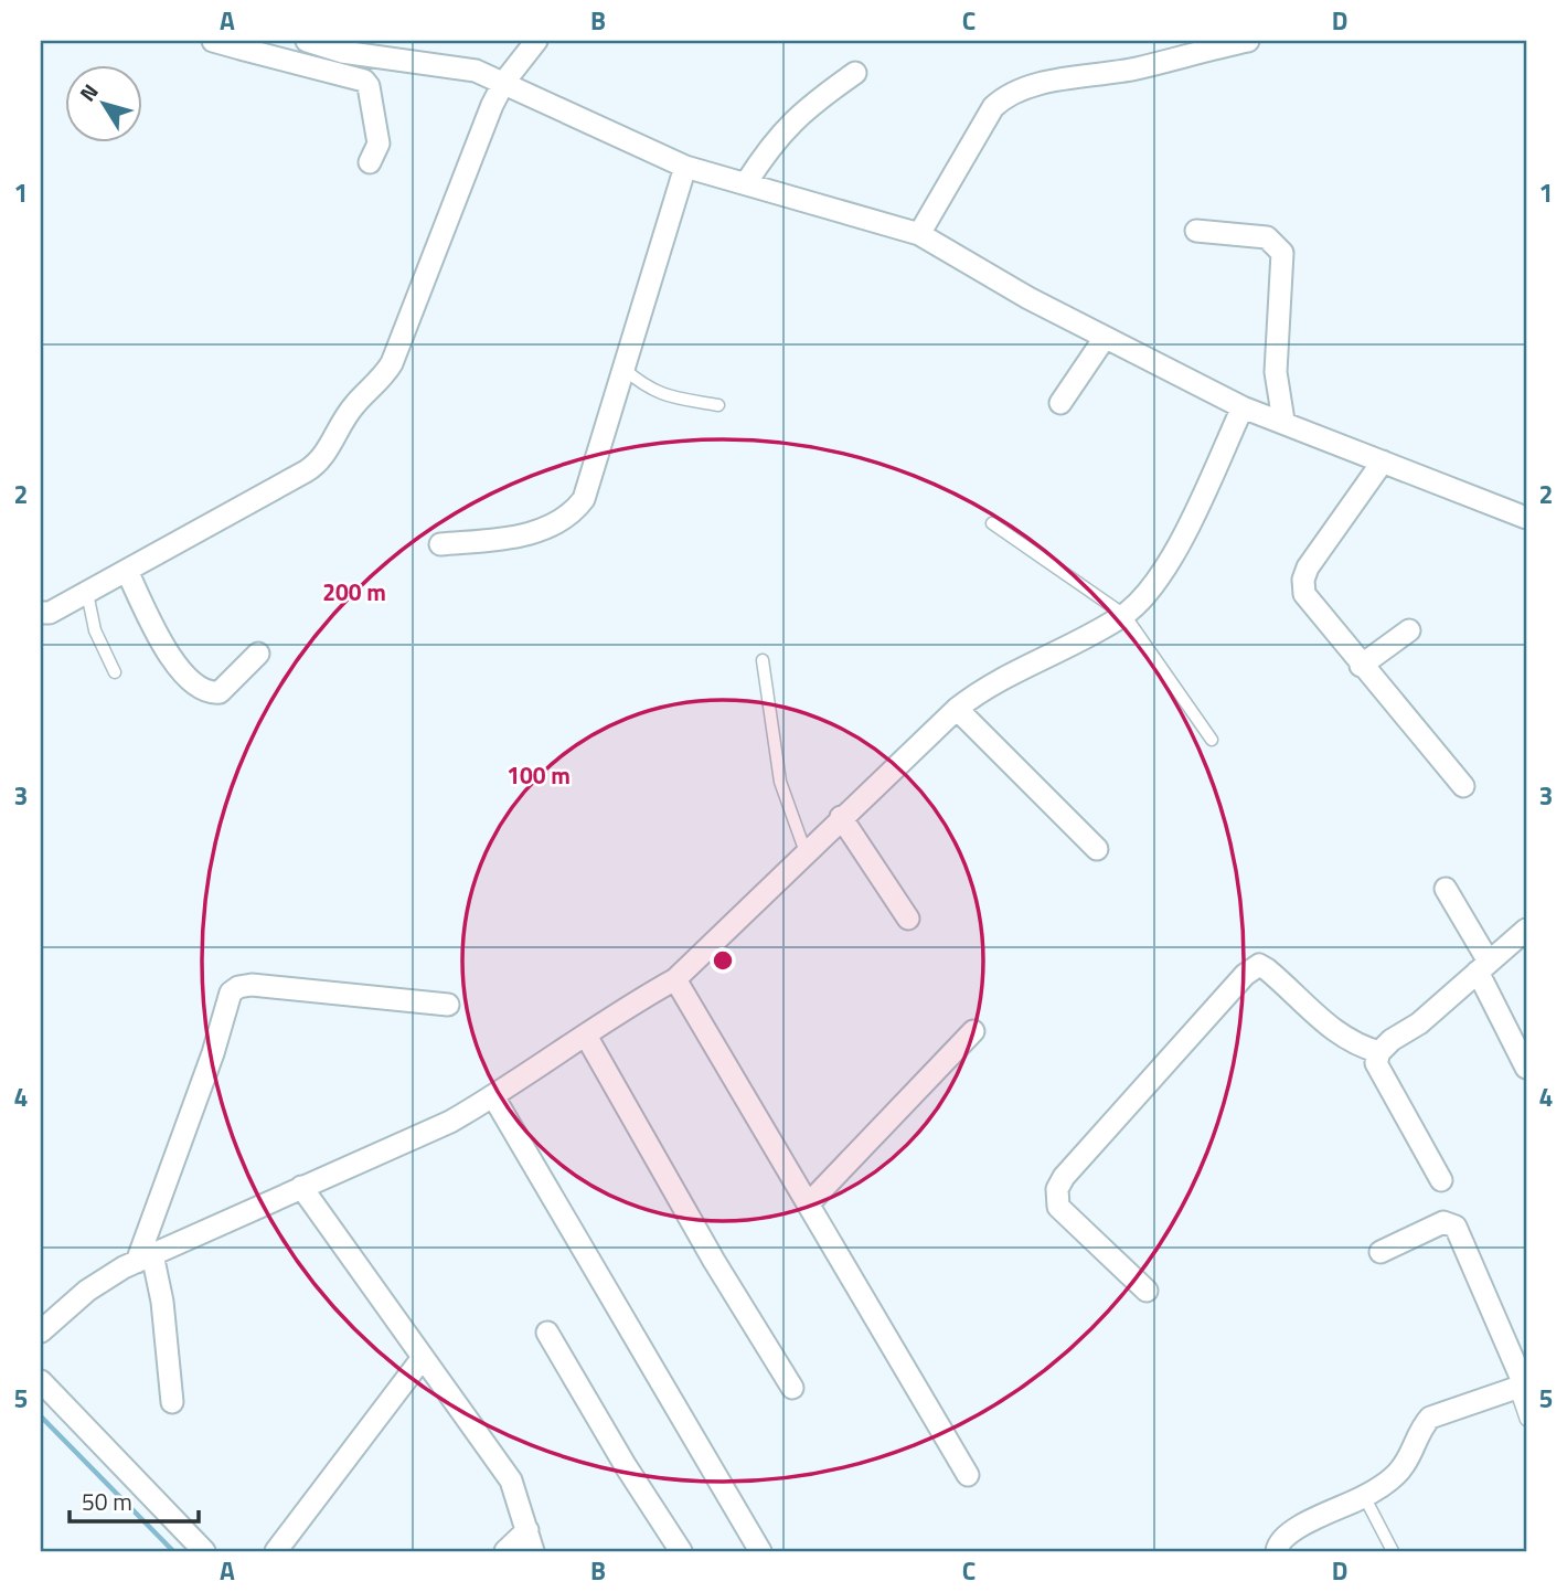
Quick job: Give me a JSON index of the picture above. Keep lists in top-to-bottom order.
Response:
{
  "scale_bar": "50 m",
  "north": "top left",
  "grid": {
    "columns": [
      "A",
      "B",
      "C",
      "D"
    ],
    "rows": [
      "1",
      "2",
      "3",
      "4",
      "5"
    ]
  },
  "rings": ["200 m", "100 m"]
}
